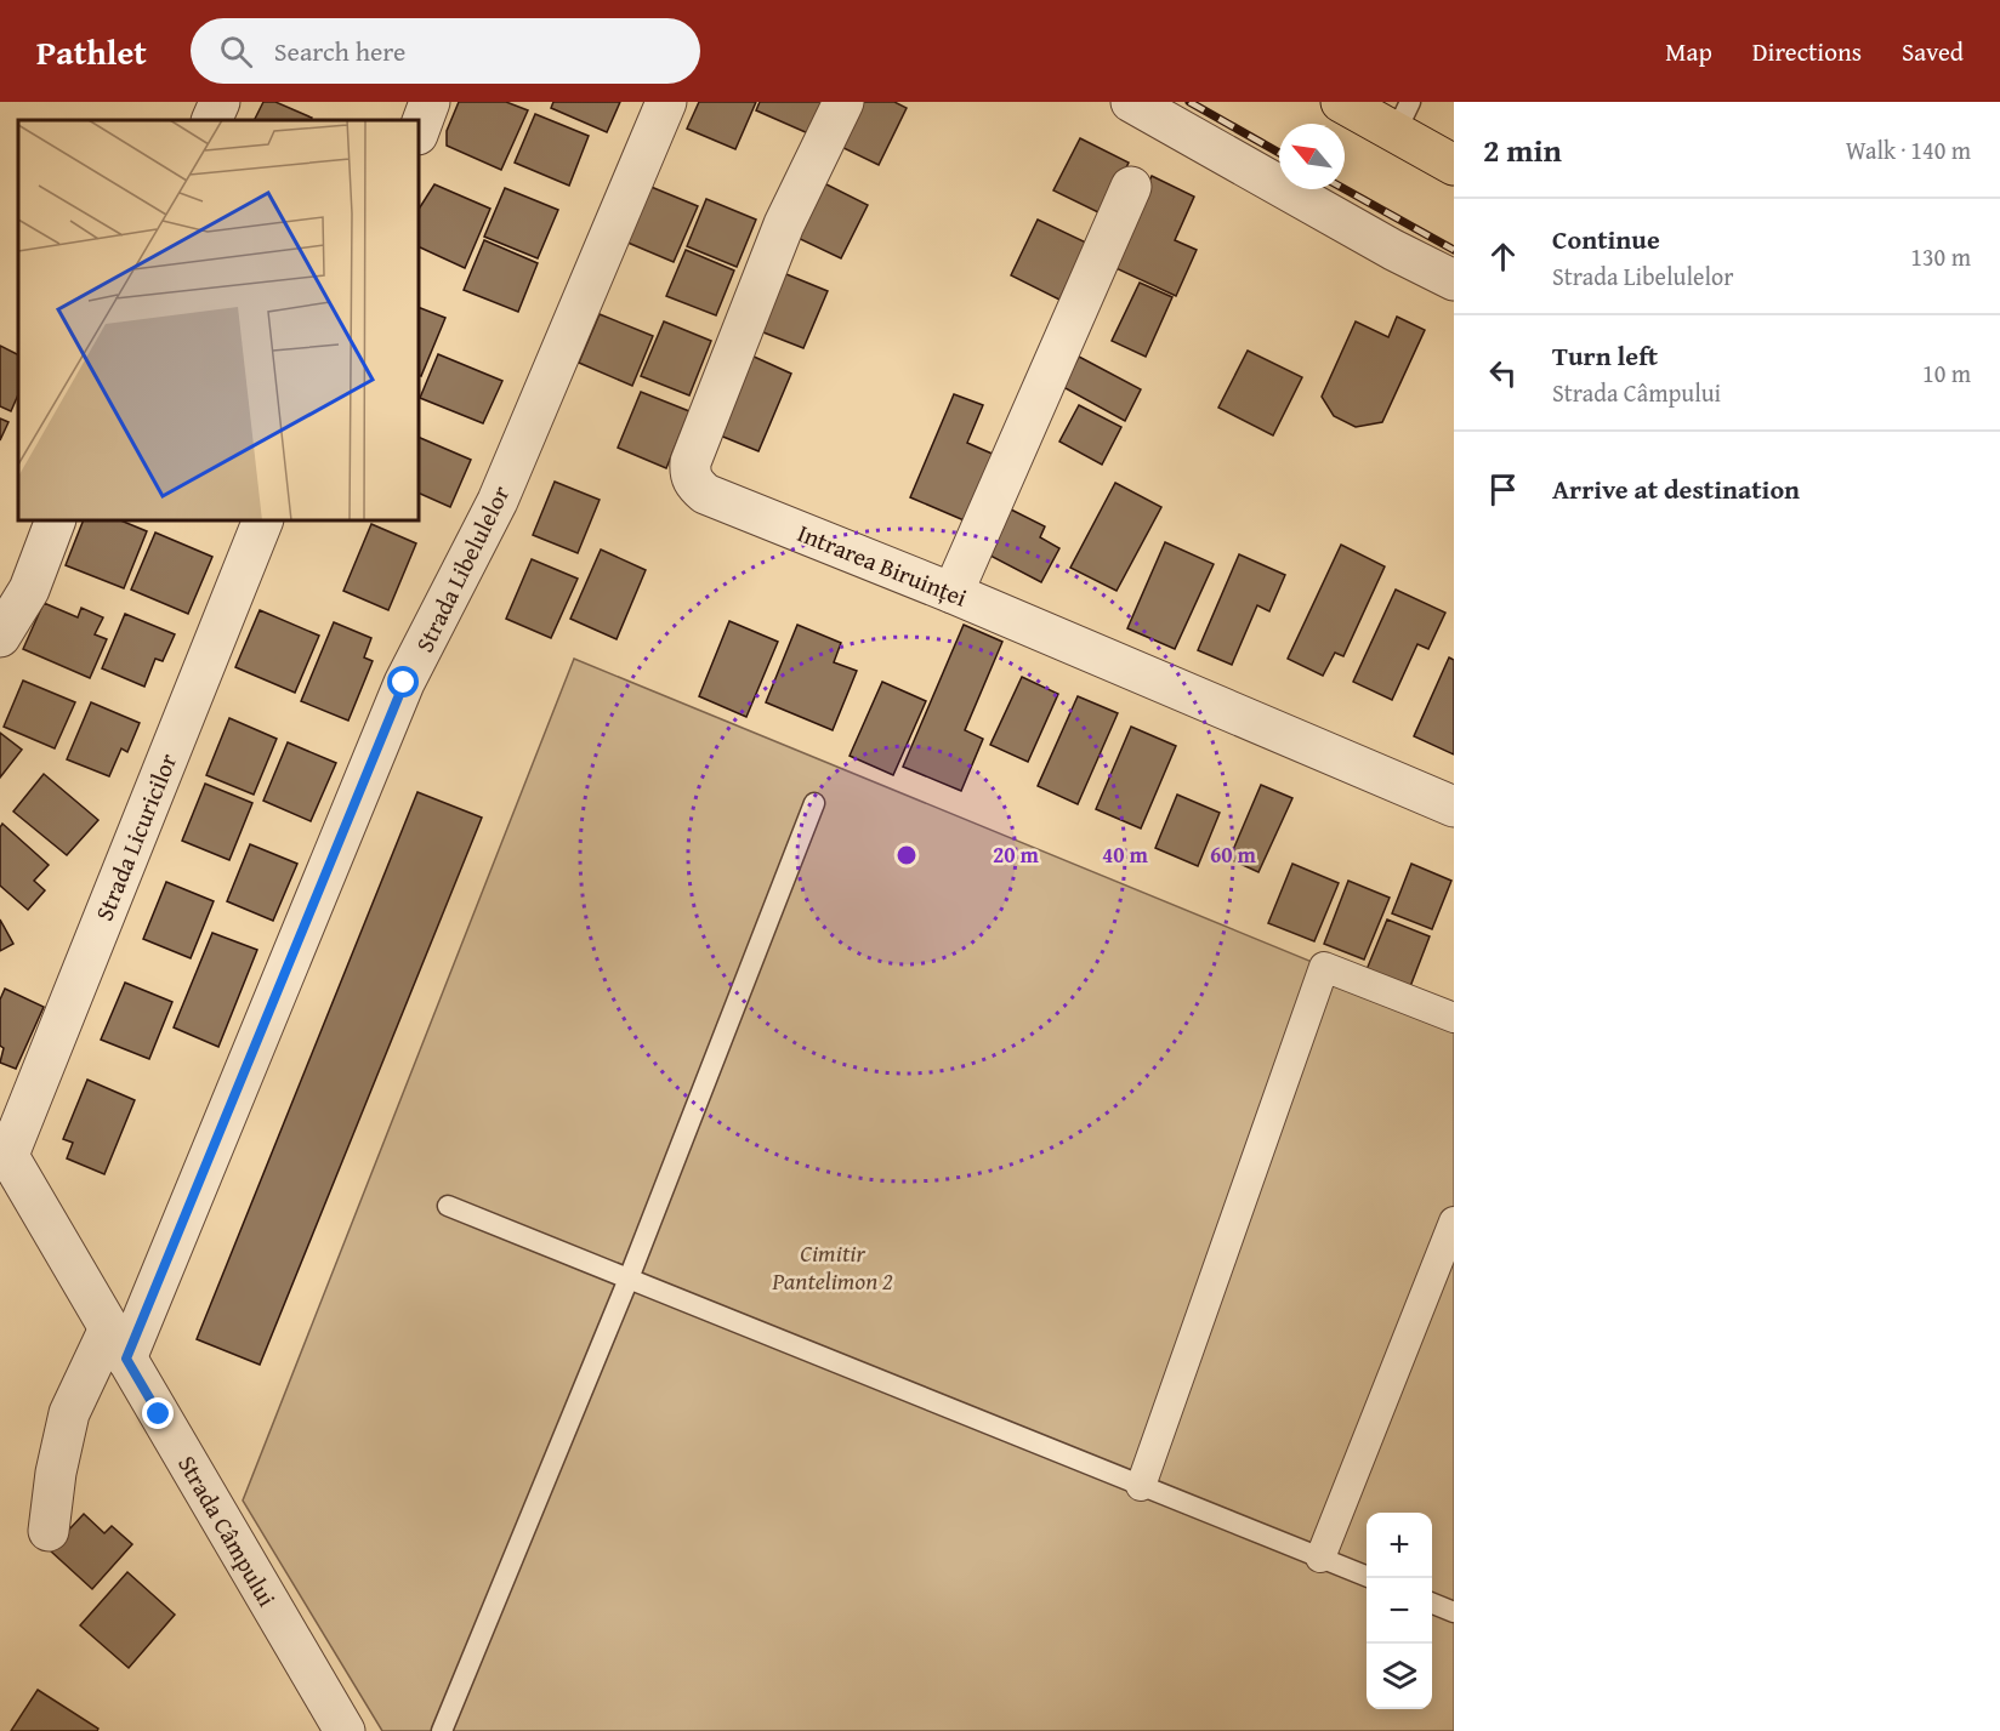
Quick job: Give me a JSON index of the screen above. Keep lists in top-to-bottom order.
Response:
{
  "streets": {
    "street": [
      "Intrarea Biruinței",
      "Strada Libelulelor",
      "Strada Licuricilor",
      "Strada Câmpului"
    ]
  },
  "crossings": [
    ["Strada Libelulelor", "Strada Câmpului"],
    ["Strada Licuricilor", "Strada Câmpului"]
  ],
  "parks": ["Cimitir Pantelimon 2"],
  "north": "top left",
  "page": {
    "header": "Pathlet",
    "search": "Search here",
    "nav": ["Map", "Directions", "Saved"],
    "heading": ["2 min", "Walk · 140 m"],
    "list": [
      ["Continue", "Strada Libelulelor", "130 m"],
      ["Turn left", "Strada Câmpului", "10 m"],
      "Arrive at destination"
    ],
    "map_buttons": ["+", "−"]
  },
  "rings": ["20 m", "40 m", "60 m"]
}
